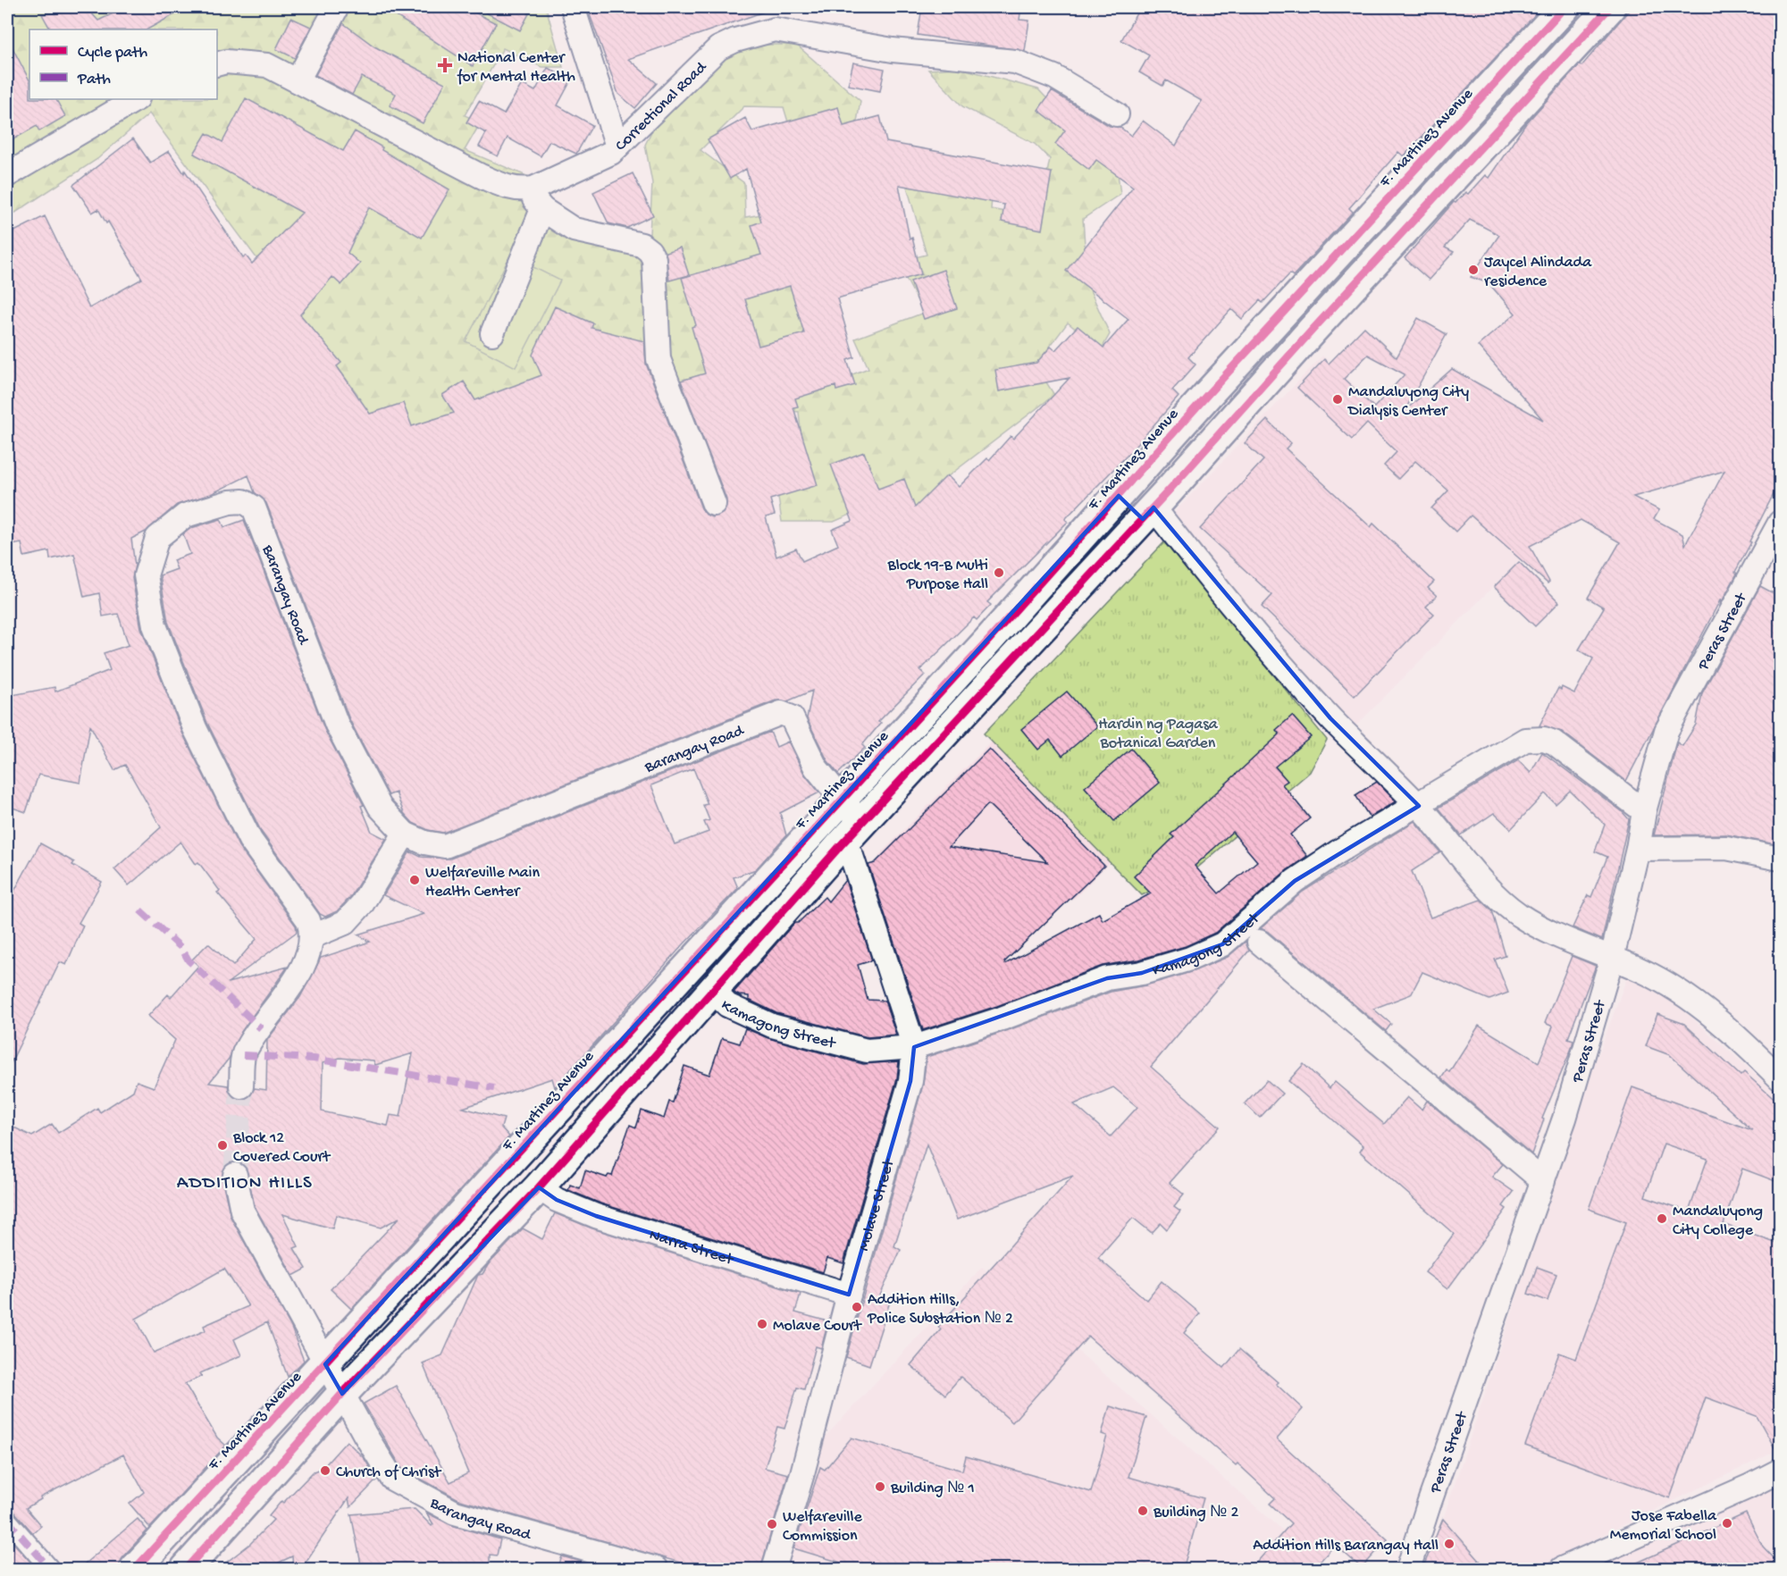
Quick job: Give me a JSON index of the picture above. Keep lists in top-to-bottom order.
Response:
{
  "streets": {
    "main road": ["F. Martinez Avenue"],
    "street": [
      "Correctional Road",
      "Barangay Road",
      "Peras Street",
      "Kamagong Street",
      "Molave Street",
      "Narra Street"
    ]
  },
  "crossings": [
    ["F. Martinez Avenue", "Barangay Road"],
    ["Peras Street", "Kamagong Street"],
    ["Kamagong Street", "Molave Street"],
    ["Molave Street", "Narra Street"]
  ],
  "districts": ["ADDITION HILLS"],
  "parks": ["Hardin ng Pagasa Botanical Garden"],
  "places": {
    "health": ["National Center for Mental Health"],
    "other": [
      "Jaycel Alindada residence",
      "Mandaluyong City Dialysis Center",
      "Block 19-B Multi Purpose Hall",
      "Welfareville Main Health Center",
      "Block 12 Covered Court",
      "Mandaluyong City College",
      "Addition Hills, Police Substation № 2",
      "Molave Court",
      "Church of Christ",
      "Building № 1",
      "Building № 2",
      "Jose Fabella Memorial School",
      "Welfareville Commission",
      "Addition Hills Barangay Hall"
    ]
  },
  "legend": ["Cycle path", "Path"]
}
